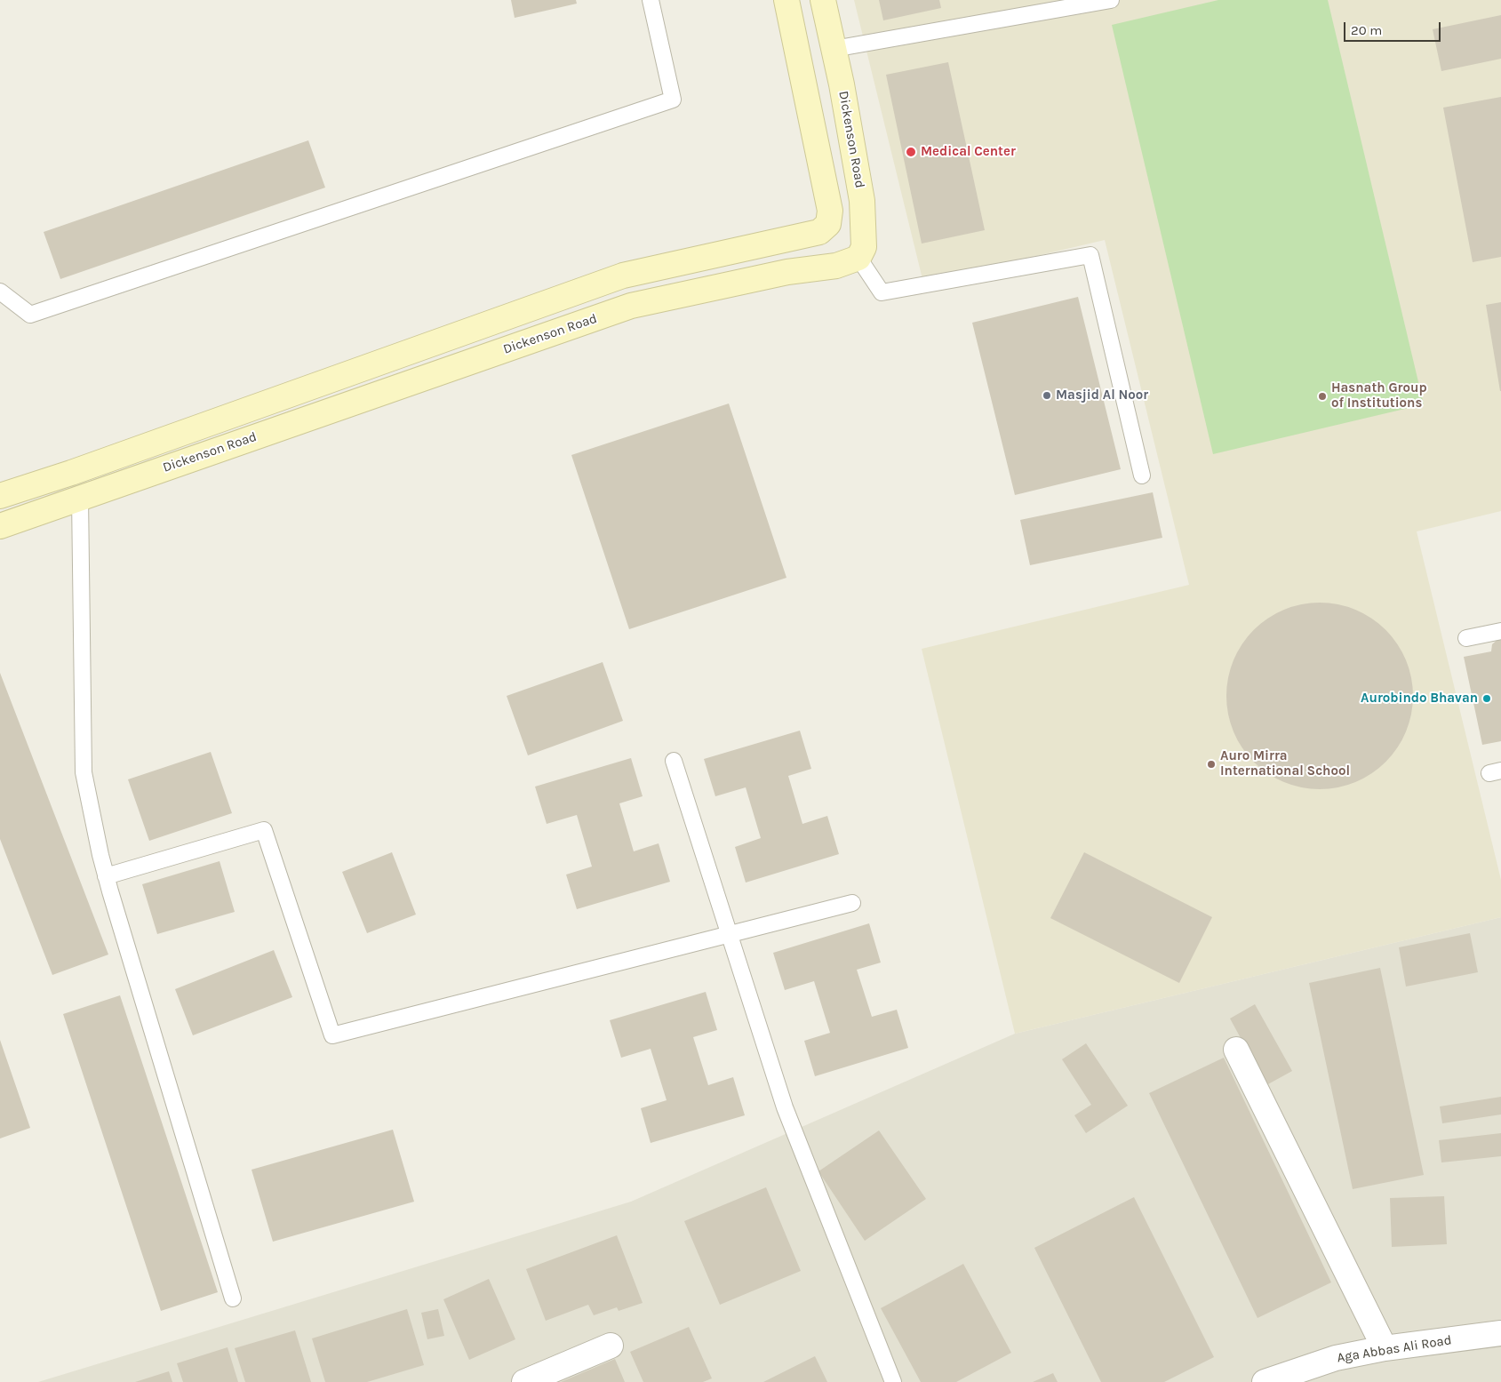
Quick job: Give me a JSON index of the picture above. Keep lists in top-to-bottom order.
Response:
{
  "streets": {
    "main road": ["Dickenson Road"],
    "street": ["Aga Abbas Ali Road"]
  },
  "places": [
    "Medical Center",
    "Masjid Al Noor",
    "Hasnath Group of Institutions",
    "Aurobindo Bhavan",
    "Auro Mirra International School"
  ],
  "scale_bar": "20 m"
}
